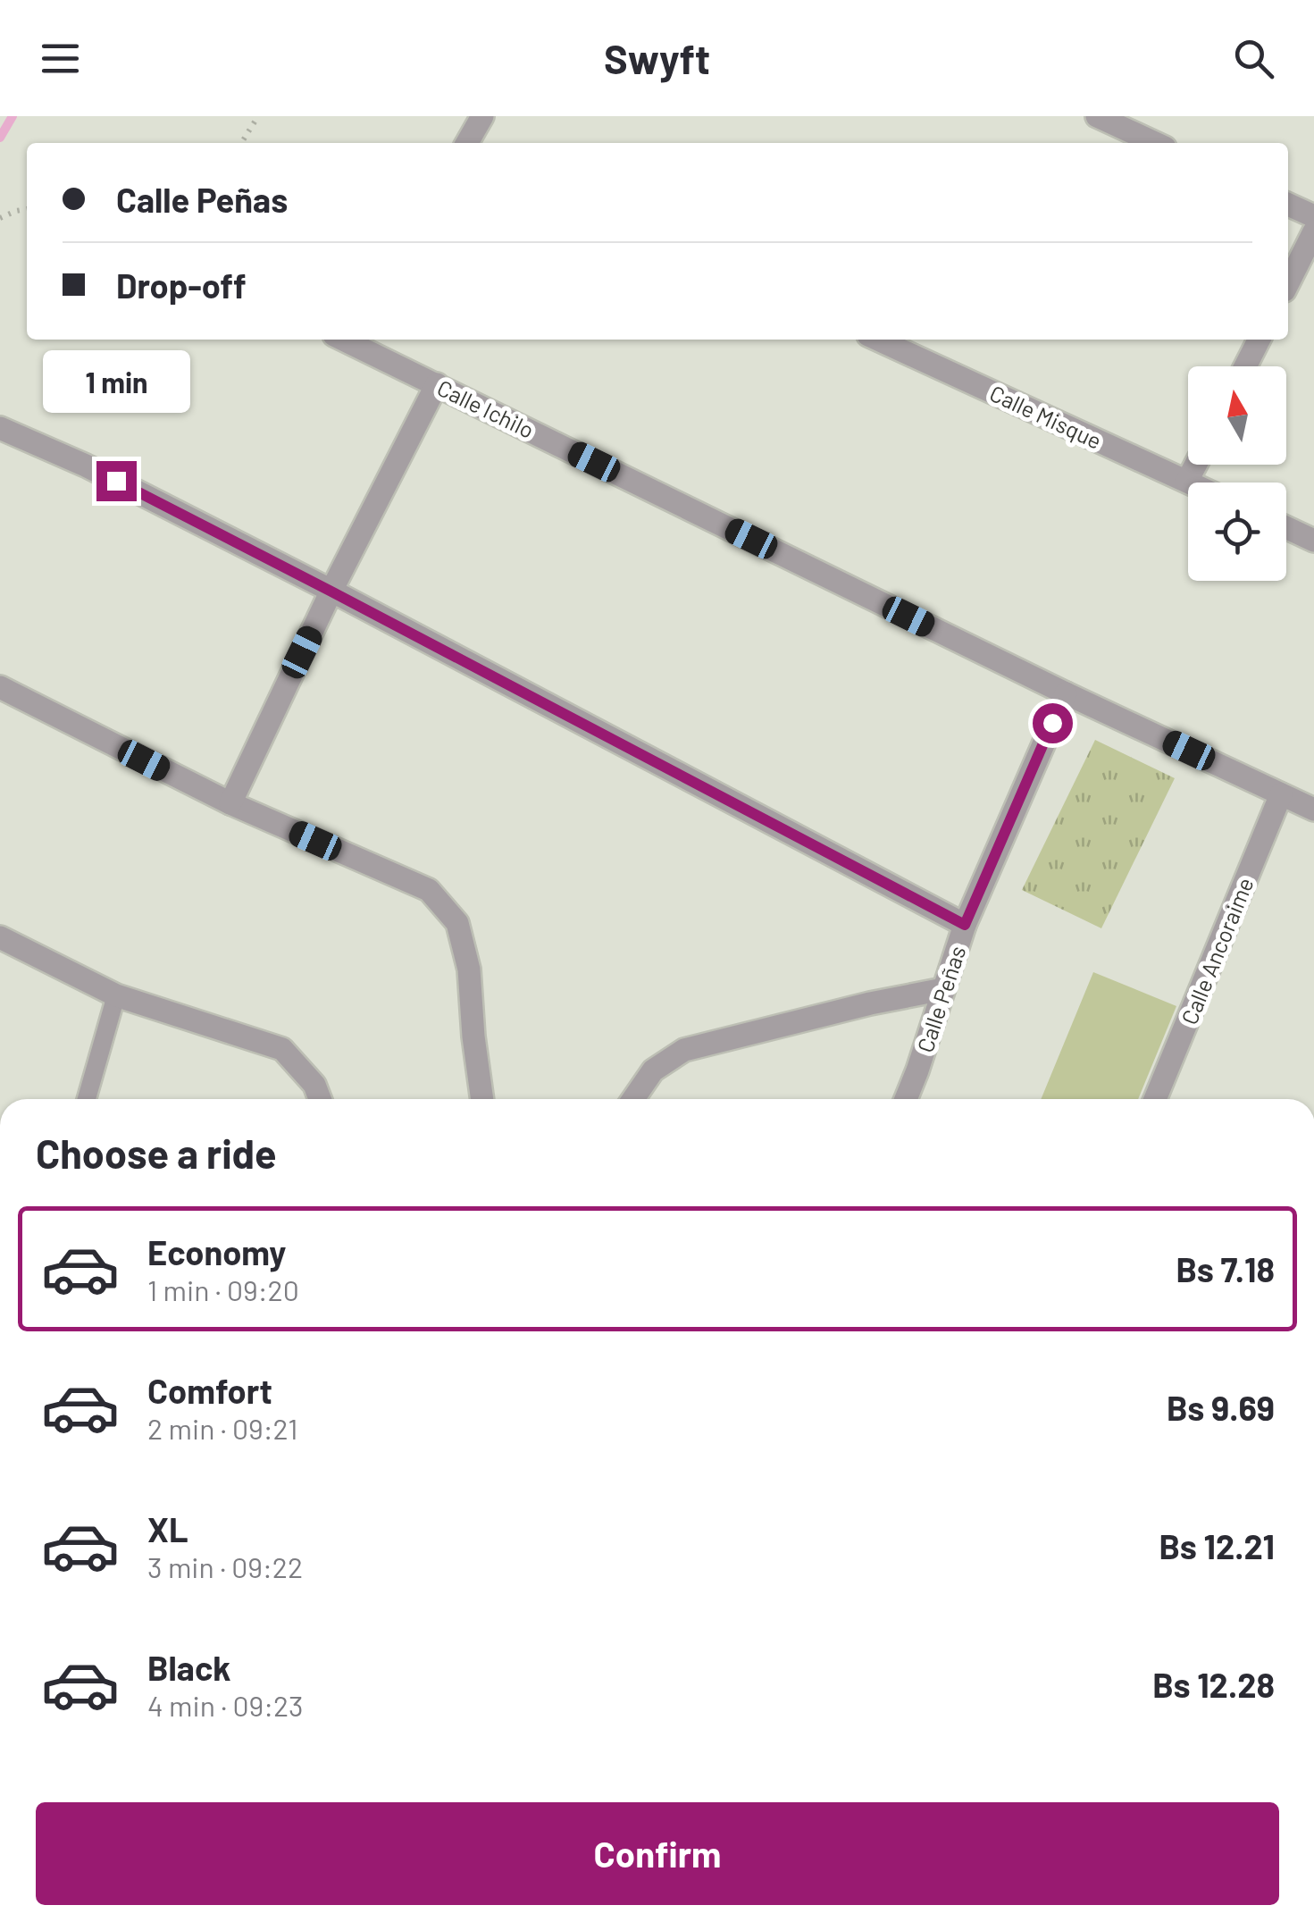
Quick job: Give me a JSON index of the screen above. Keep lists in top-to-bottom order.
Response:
{
  "streets": {
    "street": [
      "Calle Ichilo",
      "Calle Misque",
      "Calle Ancoraime",
      "Calle Peñas"
    ]
  },
  "crossings": [
    ["Calle Ichilo", "Calle Ancoraime"],
    ["Calle Ichilo", "Calle Peñas"]
  ],
  "north": "top",
  "page": {
    "header": "Swyft",
    "banner": ["Calle Peñas", "Drop-off"],
    "bubble": "1 min",
    "heading": "Choose a ride",
    "list": [
      {
        "name": "Economy",
        "note": "1 min · 09:20",
        "value": "Bs 7.18"
      },
      {
        "name": "Comfort",
        "note": "2 min · 09:21",
        "value": "Bs 9.69"
      },
      {
        "name": "XL",
        "note": "3 min · 09:22",
        "value": "Bs 12.21"
      },
      {
        "name": "Black",
        "note": "4 min · 09:23",
        "value": "Bs 12.28"
      }
    ],
    "buttons": "Confirm"
  }
}
